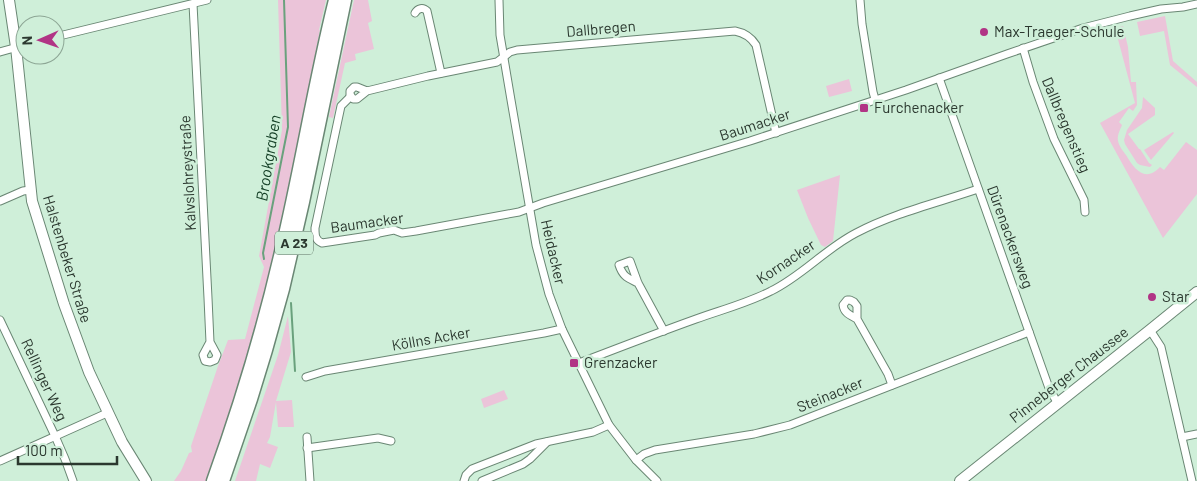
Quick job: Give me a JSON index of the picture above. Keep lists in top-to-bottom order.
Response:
{
  "streets": {
    "highway": ["A 23"],
    "street": [
      "Dallbregen",
      "Baumacker",
      "Dallbregenstieg",
      "Kalvslohreystraße",
      "Dürenackersweg",
      "Heidacker",
      "Halstenbeker Straße",
      "Kornacker",
      "Köllns Acker",
      "Pinneberger Chaussee",
      "Rellinger Weg",
      "Steinacker"
    ]
  },
  "crossings": [
    ["Dallbregen", "Baumacker"],
    ["Dallbregen", "Heidacker"],
    ["Baumacker", "Dallbregenstieg"],
    ["Baumacker", "Dürenackersweg"],
    ["Baumacker", "Heidacker"],
    ["Dürenackersweg", "Kornacker"],
    ["Dürenackersweg", "Pinneberger Chaussee"],
    ["Dürenackersweg", "Steinacker"],
    ["Heidacker", "Kornacker"],
    ["Heidacker", "Köllns Acker"],
    ["Heidacker", "Steinacker"]
  ],
  "water": ["Brookgraben"],
  "places": {
    "other": ["Max-Traeger-Schule", "Star"],
    "transit": ["Furchenacker", "Grenzacker"]
  },
  "scale_bar": "100 m",
  "north": "left"
}
